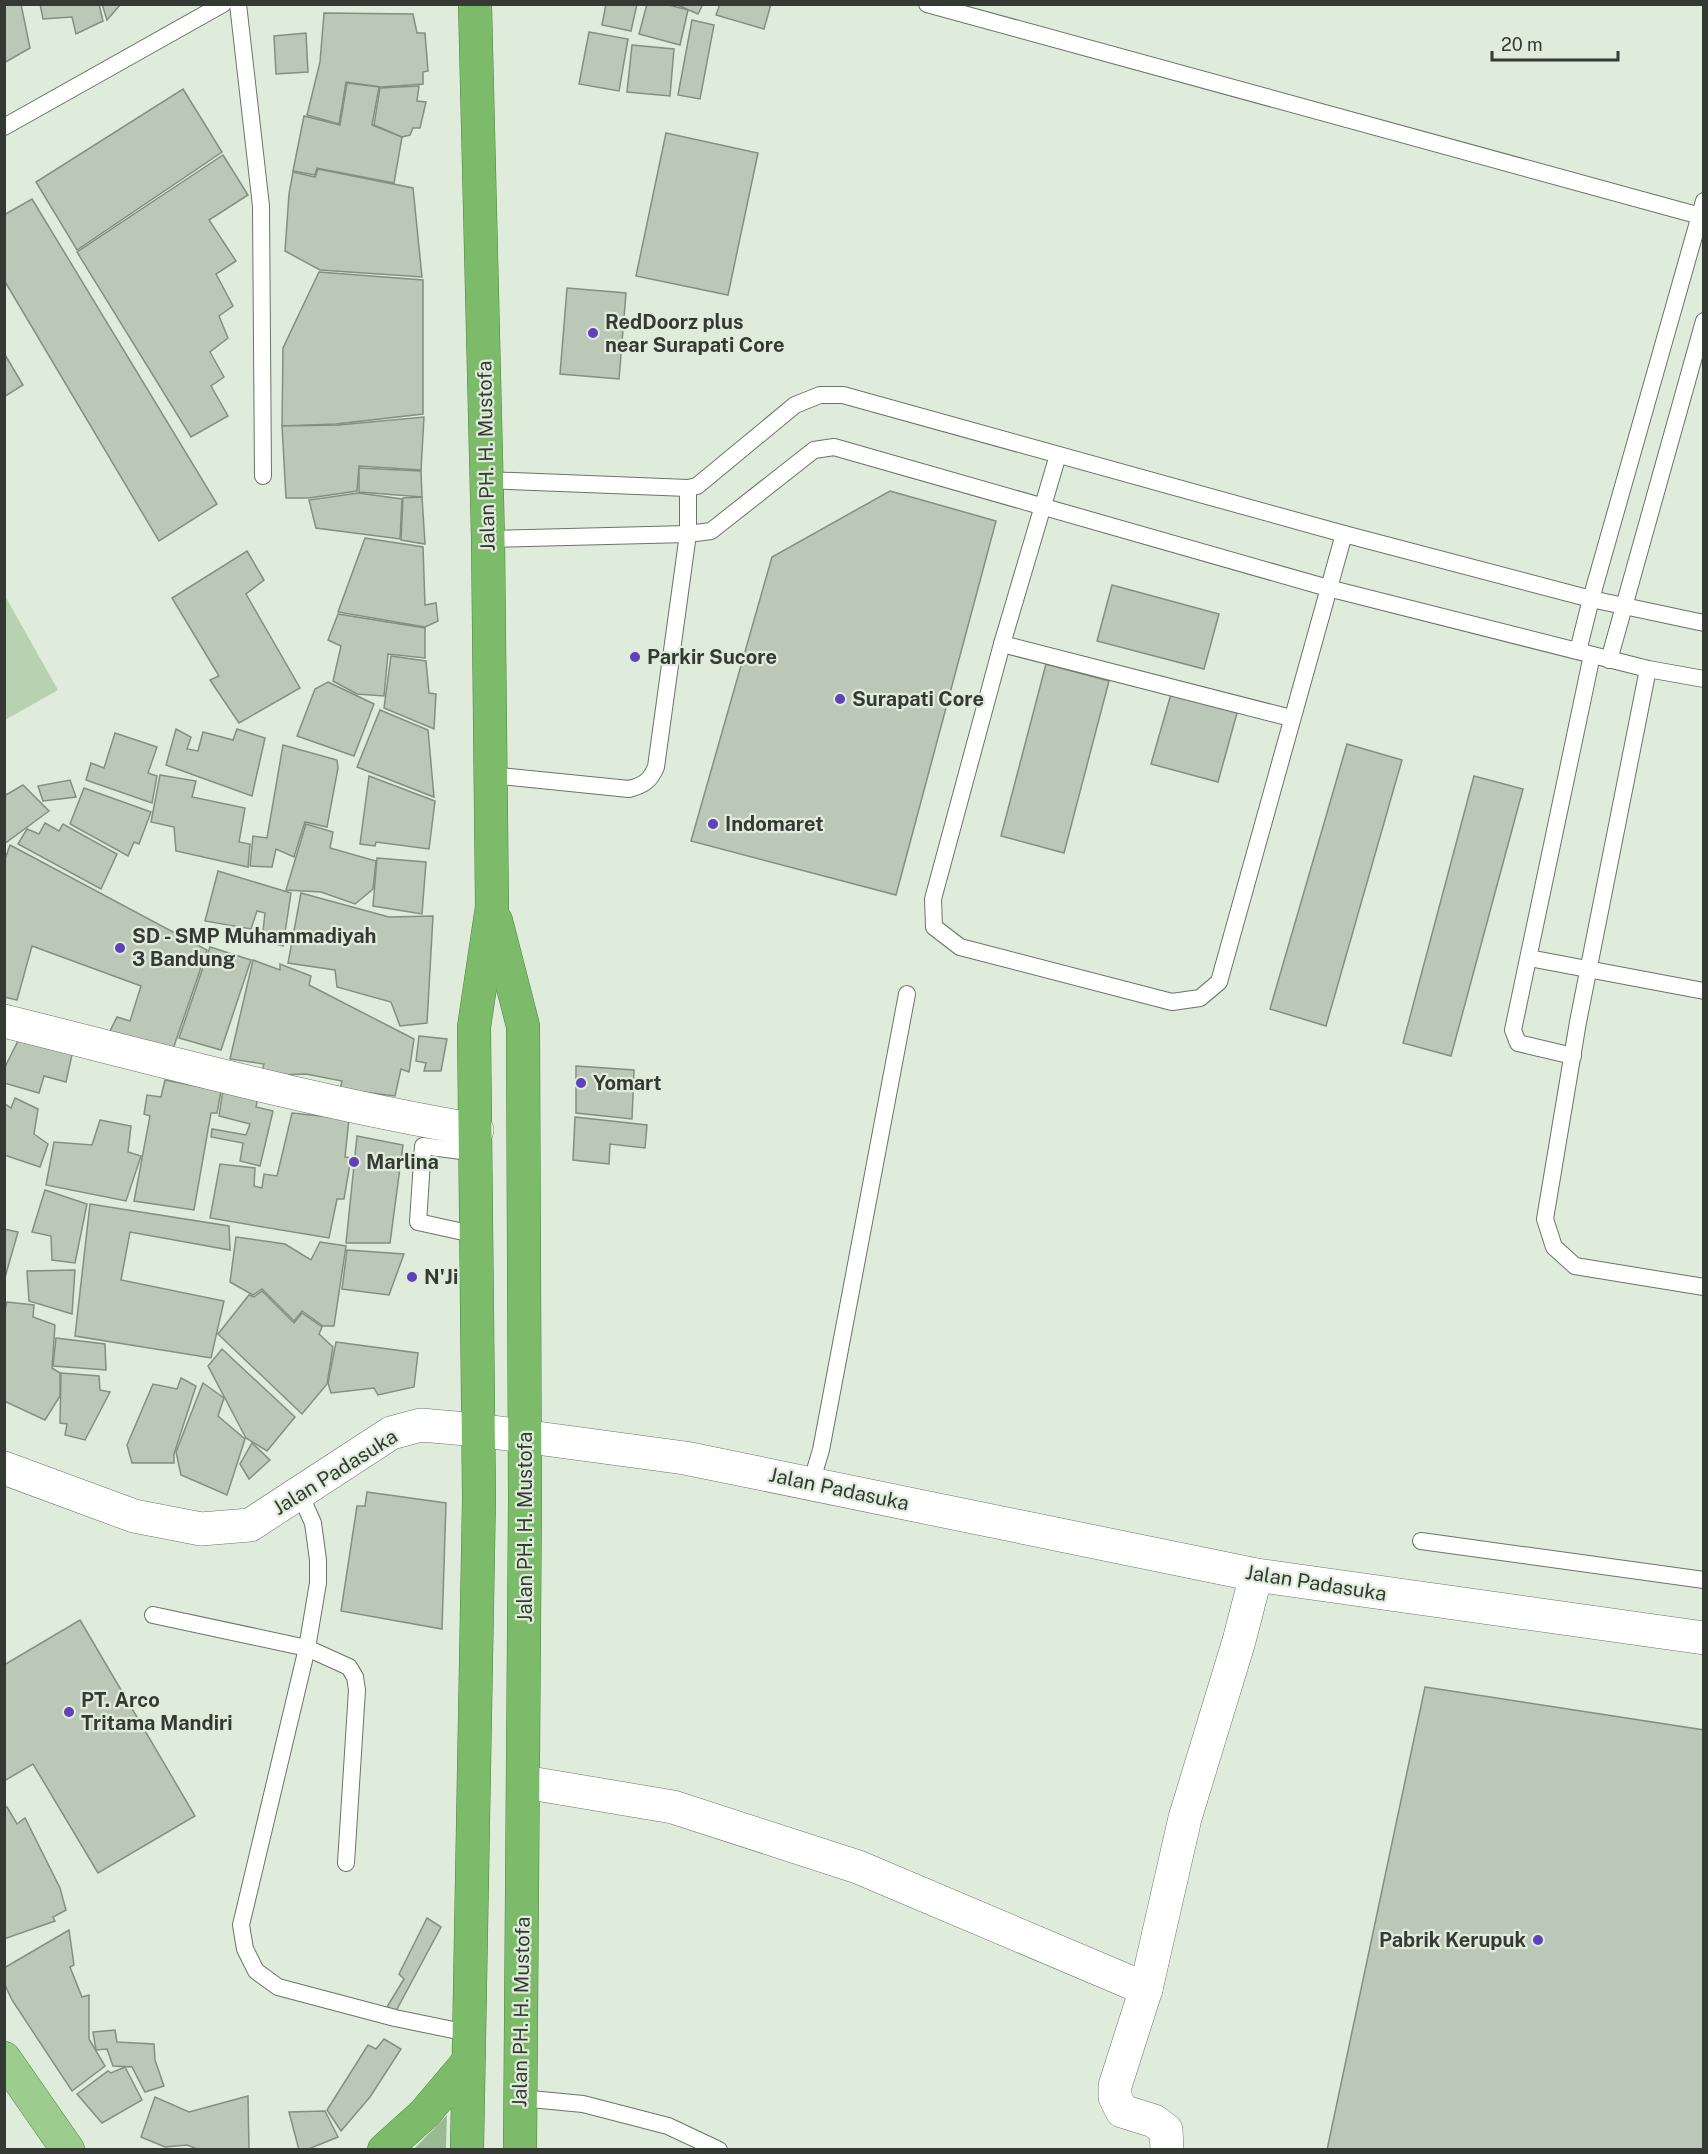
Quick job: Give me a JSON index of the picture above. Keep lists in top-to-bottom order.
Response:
{
  "streets": {
    "highway": ["Jalan PH. H. Mustofa"],
    "street": ["Jalan Padasuka"]
  },
  "crossings": [
    ["Jalan PH. H. Mustofa", "Jalan Padasuka"]
  ],
  "places": [
    "RedDoorz plus near Surapati Core",
    "Parkir Sucore",
    "Surapati Core",
    "Indomaret",
    "SD - SMP Muhammadiyah 3 Bandung",
    "Yomart",
    "Marlina",
    "N'Ji",
    "PT. Arco Tritama Mandiri",
    "Pabrik Kerupuk"
  ],
  "scale_bar": "20 m"
}
